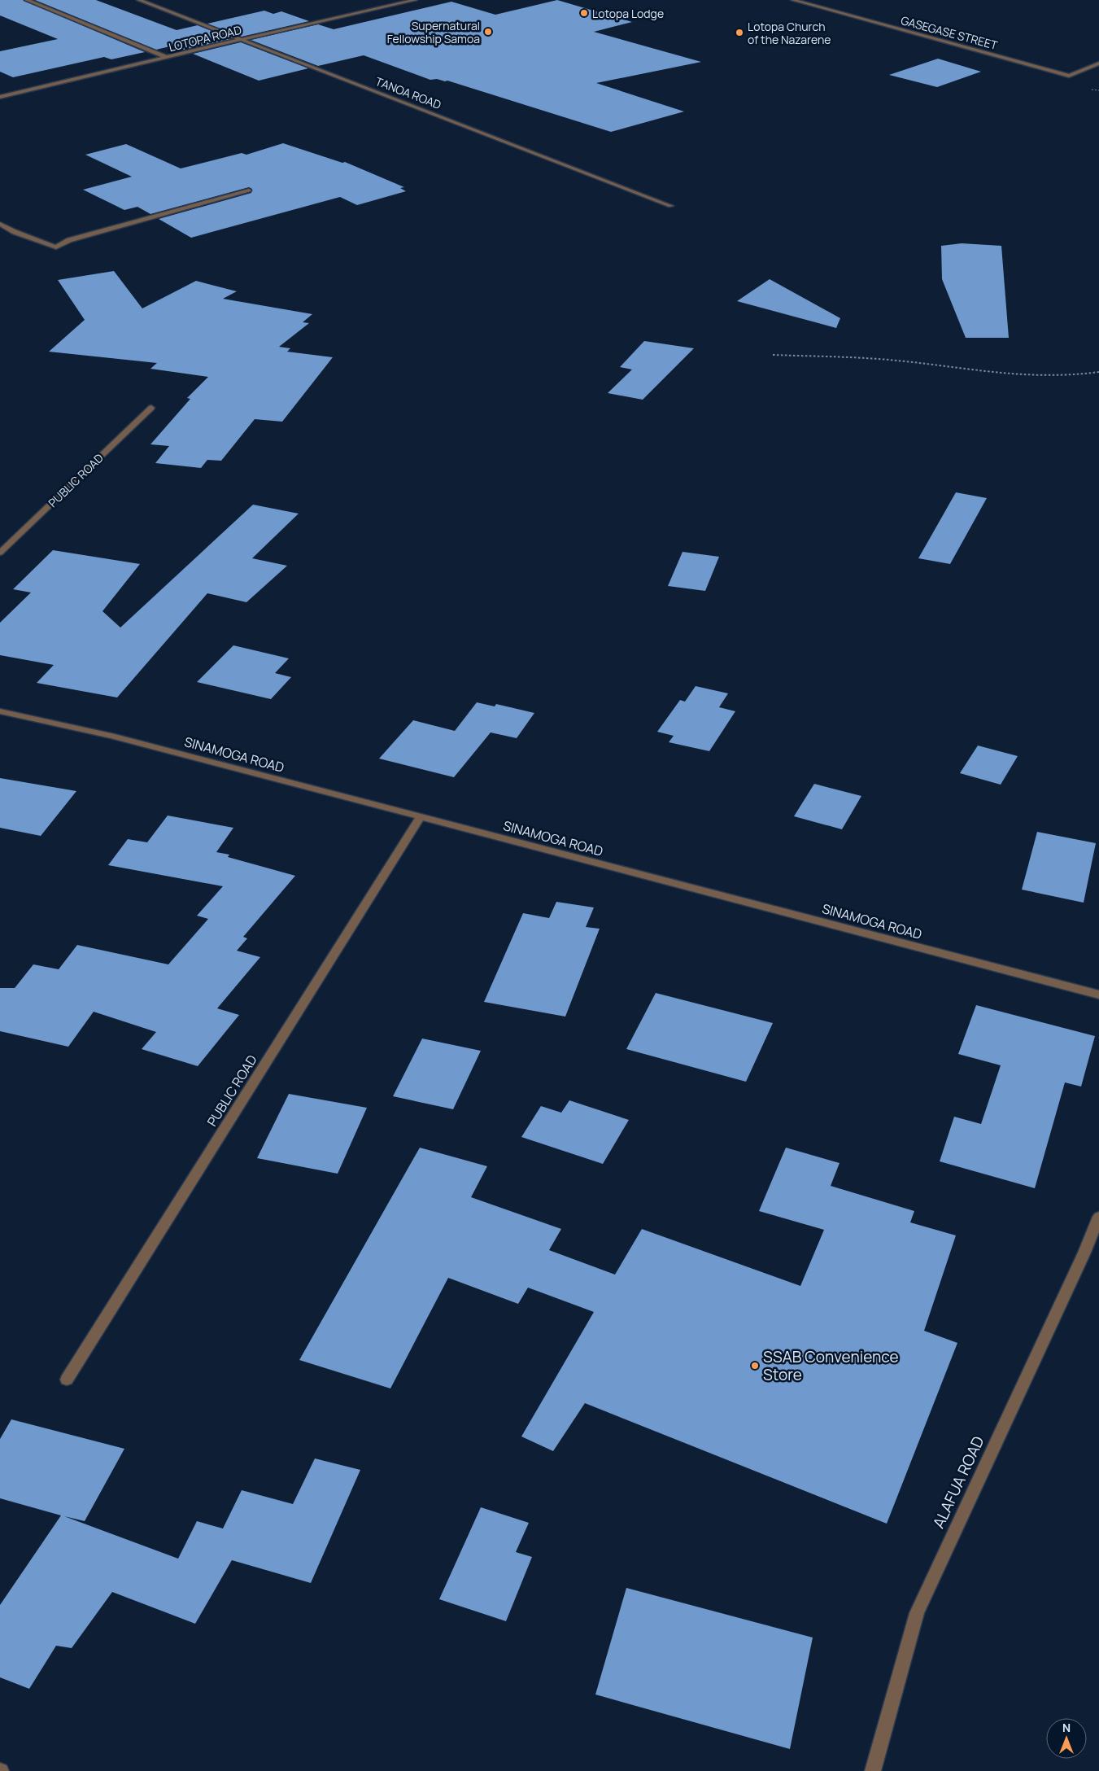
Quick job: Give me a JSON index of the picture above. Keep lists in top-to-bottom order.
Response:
{
  "streets": {
    "street": [
      "GASEGASE STREET",
      "LOTOPA ROAD",
      "TANOA ROAD",
      "PUBLIC ROAD",
      "SINAMOGA ROAD",
      "ALAFUA ROAD"
    ]
  },
  "crossings": [
    ["LOTOPA ROAD", "TANOA ROAD"],
    ["PUBLIC ROAD", "SINAMOGA ROAD"]
  ],
  "places": [
    "Lotopa Lodge",
    "Supernatural Fellowship Samoa",
    "Lotopa Church of the Nazarene",
    "SSAB Convenience Store"
  ],
  "north": "top"
}
